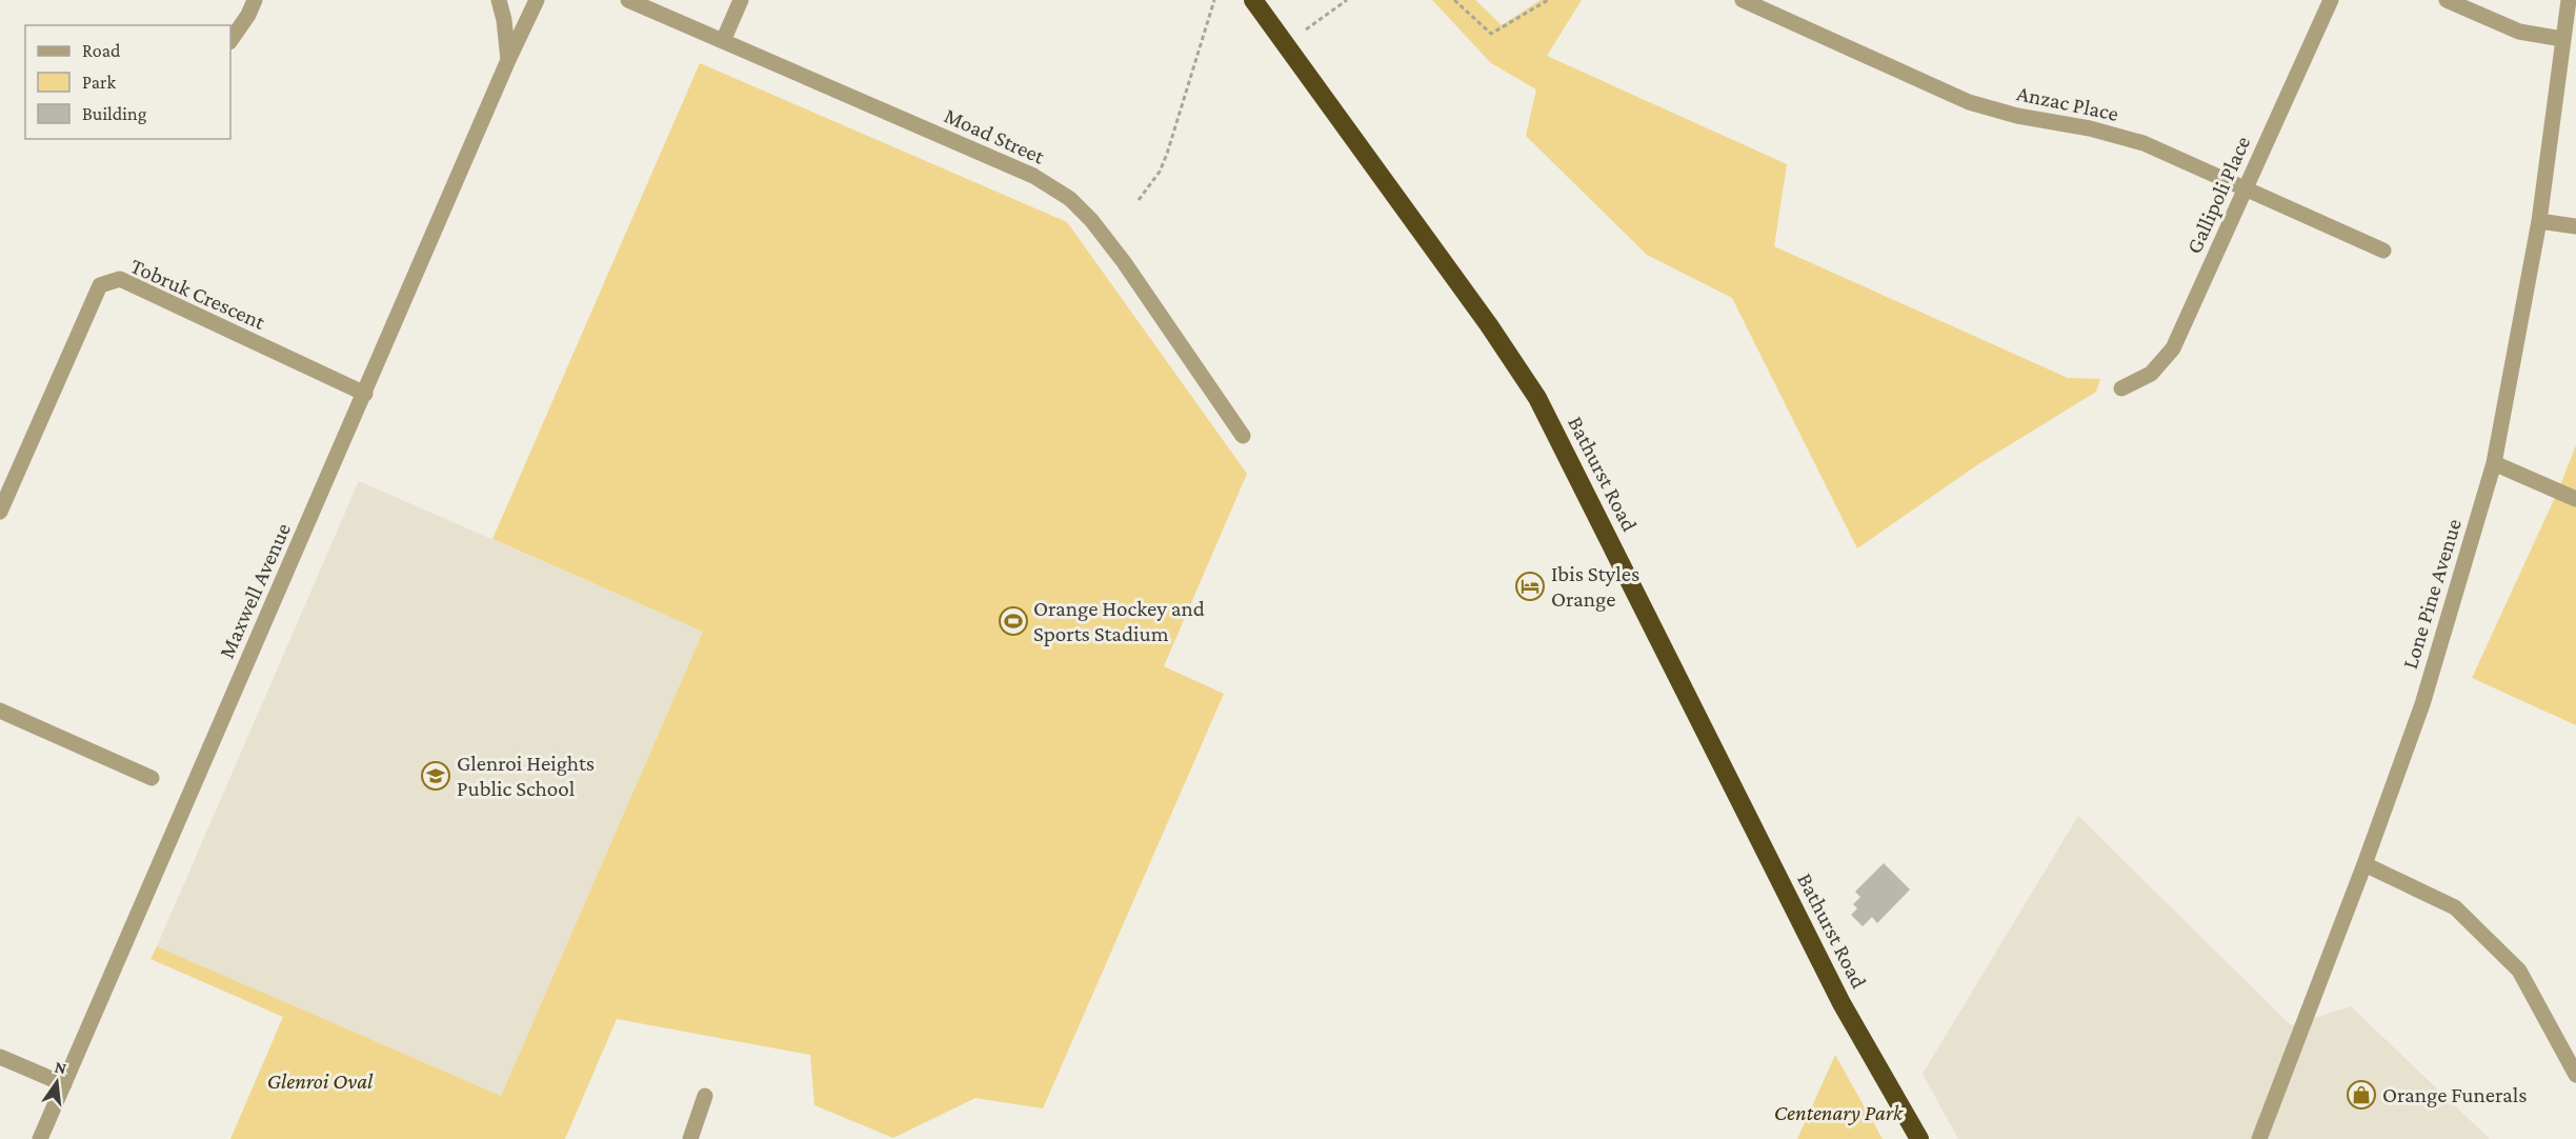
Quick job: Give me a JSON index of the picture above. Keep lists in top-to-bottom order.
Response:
{
  "streets": {
    "highway": ["Bathurst Road"],
    "street": [
      "Anzac Place",
      "Moad Street",
      "Gallipoli Place",
      "Tobruk Crescent",
      "Maxwell Avenue",
      "Lone Pine Avenue"
    ]
  },
  "crossings": [
    ["Anzac Place", "Gallipoli Place"],
    ["Tobruk Crescent", "Maxwell Avenue"]
  ],
  "parks": ["Glenroi Oval", "Centenary Park"],
  "places": {
    "hotel": ["Ibis Styles Orange"],
    "sports": ["Orange Hockey and Sports Stadium"],
    "school or university": ["Glenroi Heights Public School"],
    "shop": ["Orange Funerals"]
  },
  "legend": ["Road", "Park", "Building"],
  "north": "top"
}
